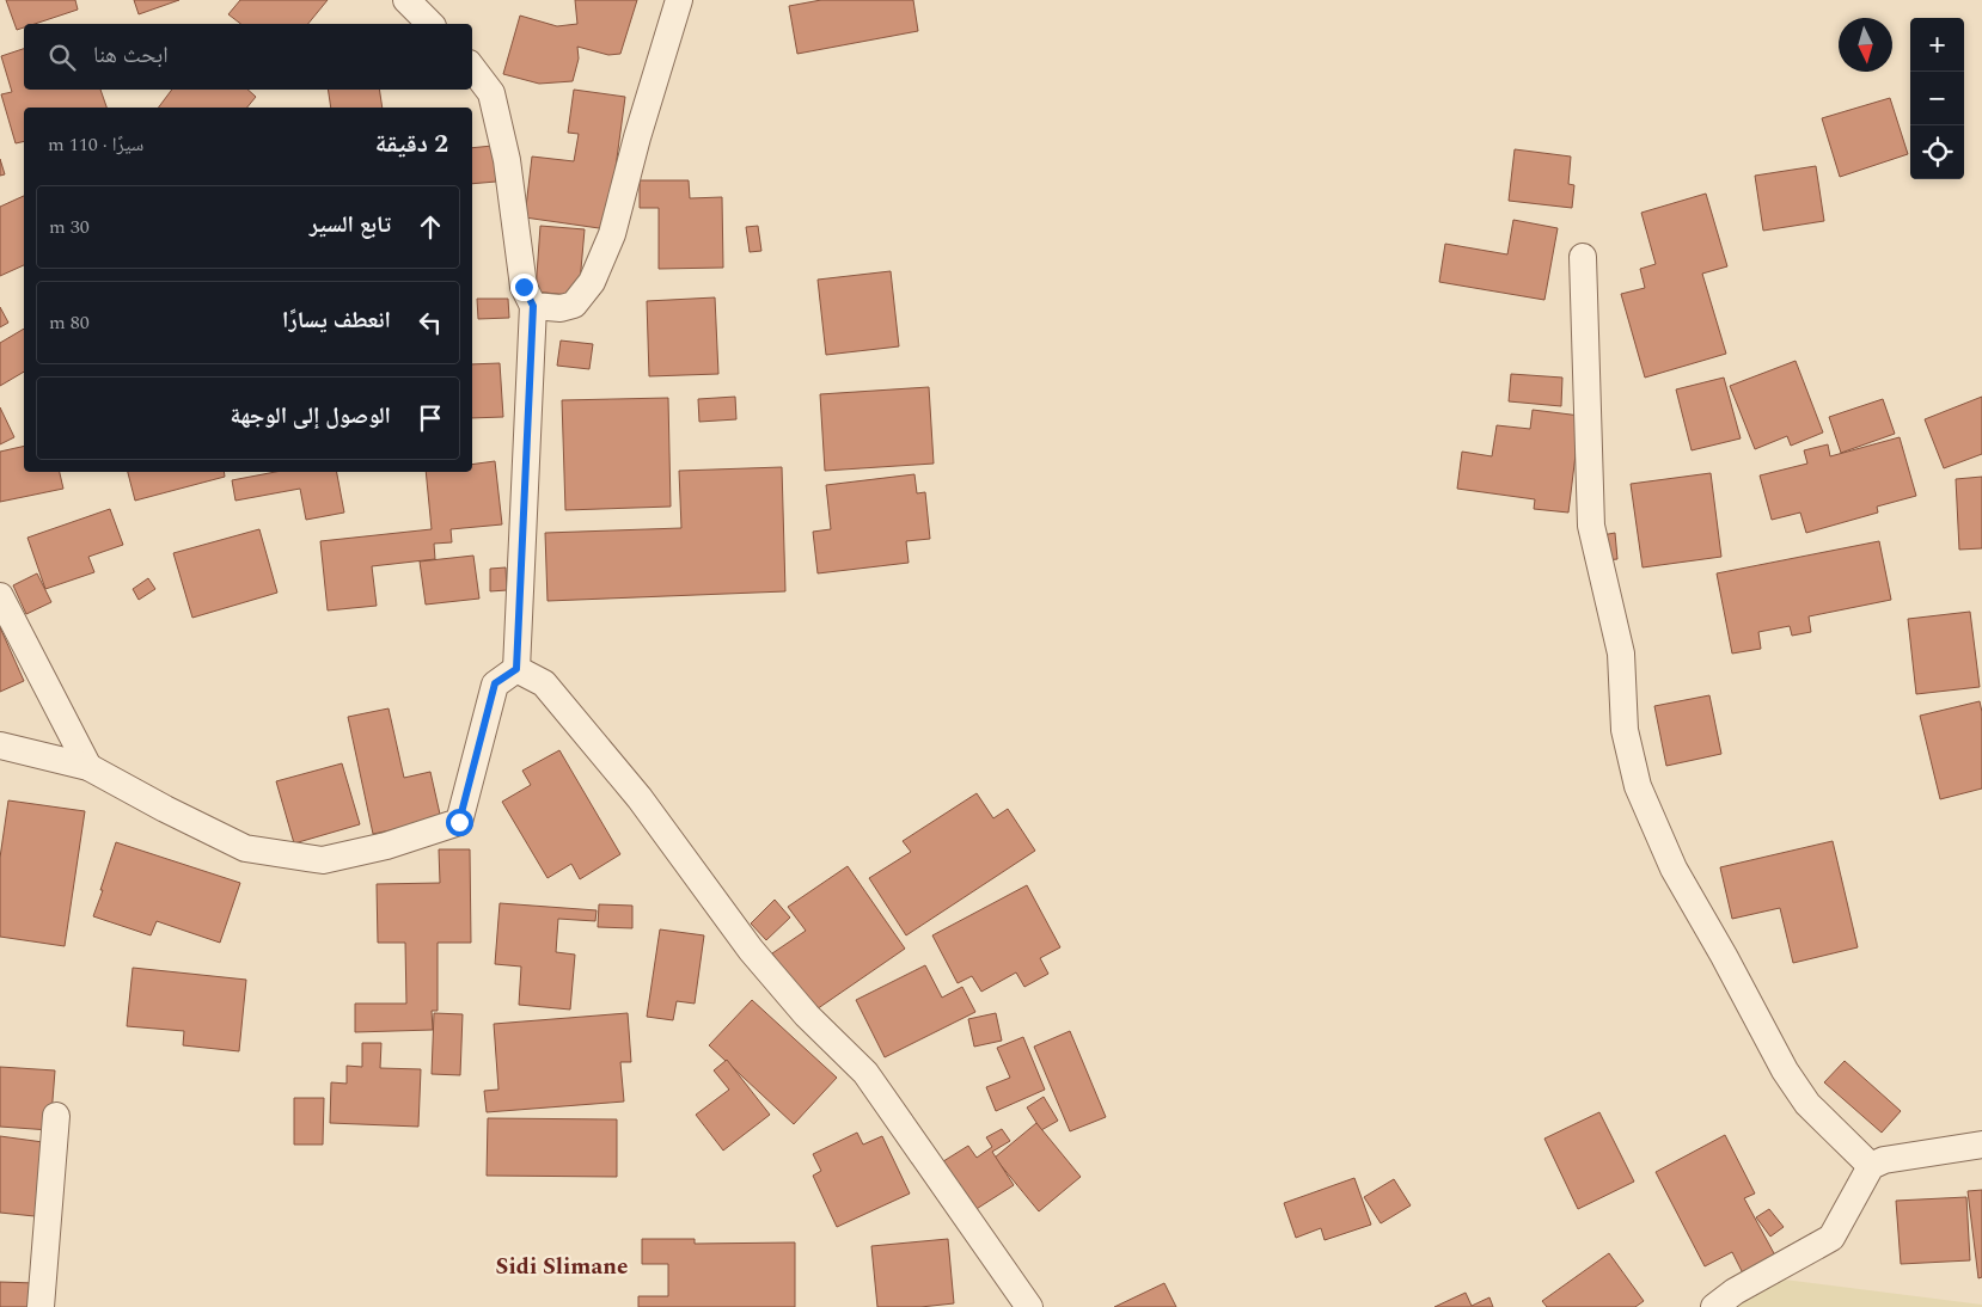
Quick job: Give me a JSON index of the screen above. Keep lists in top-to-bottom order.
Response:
{
  "districts": ["Sidi Slimane"],
  "north": "bottom",
  "page": {
    "map_buttons": ["+", "−"],
    "search": "ابحث هنا",
    "heading": ["2 دقيقة", "سيرًا · 110 m"],
    "list": [
      ["تابع السير", "30 m"],
      ["انعطف يسارًا", "80 m"],
      "الوصول إلى الوجهة"
    ]
  }
}
